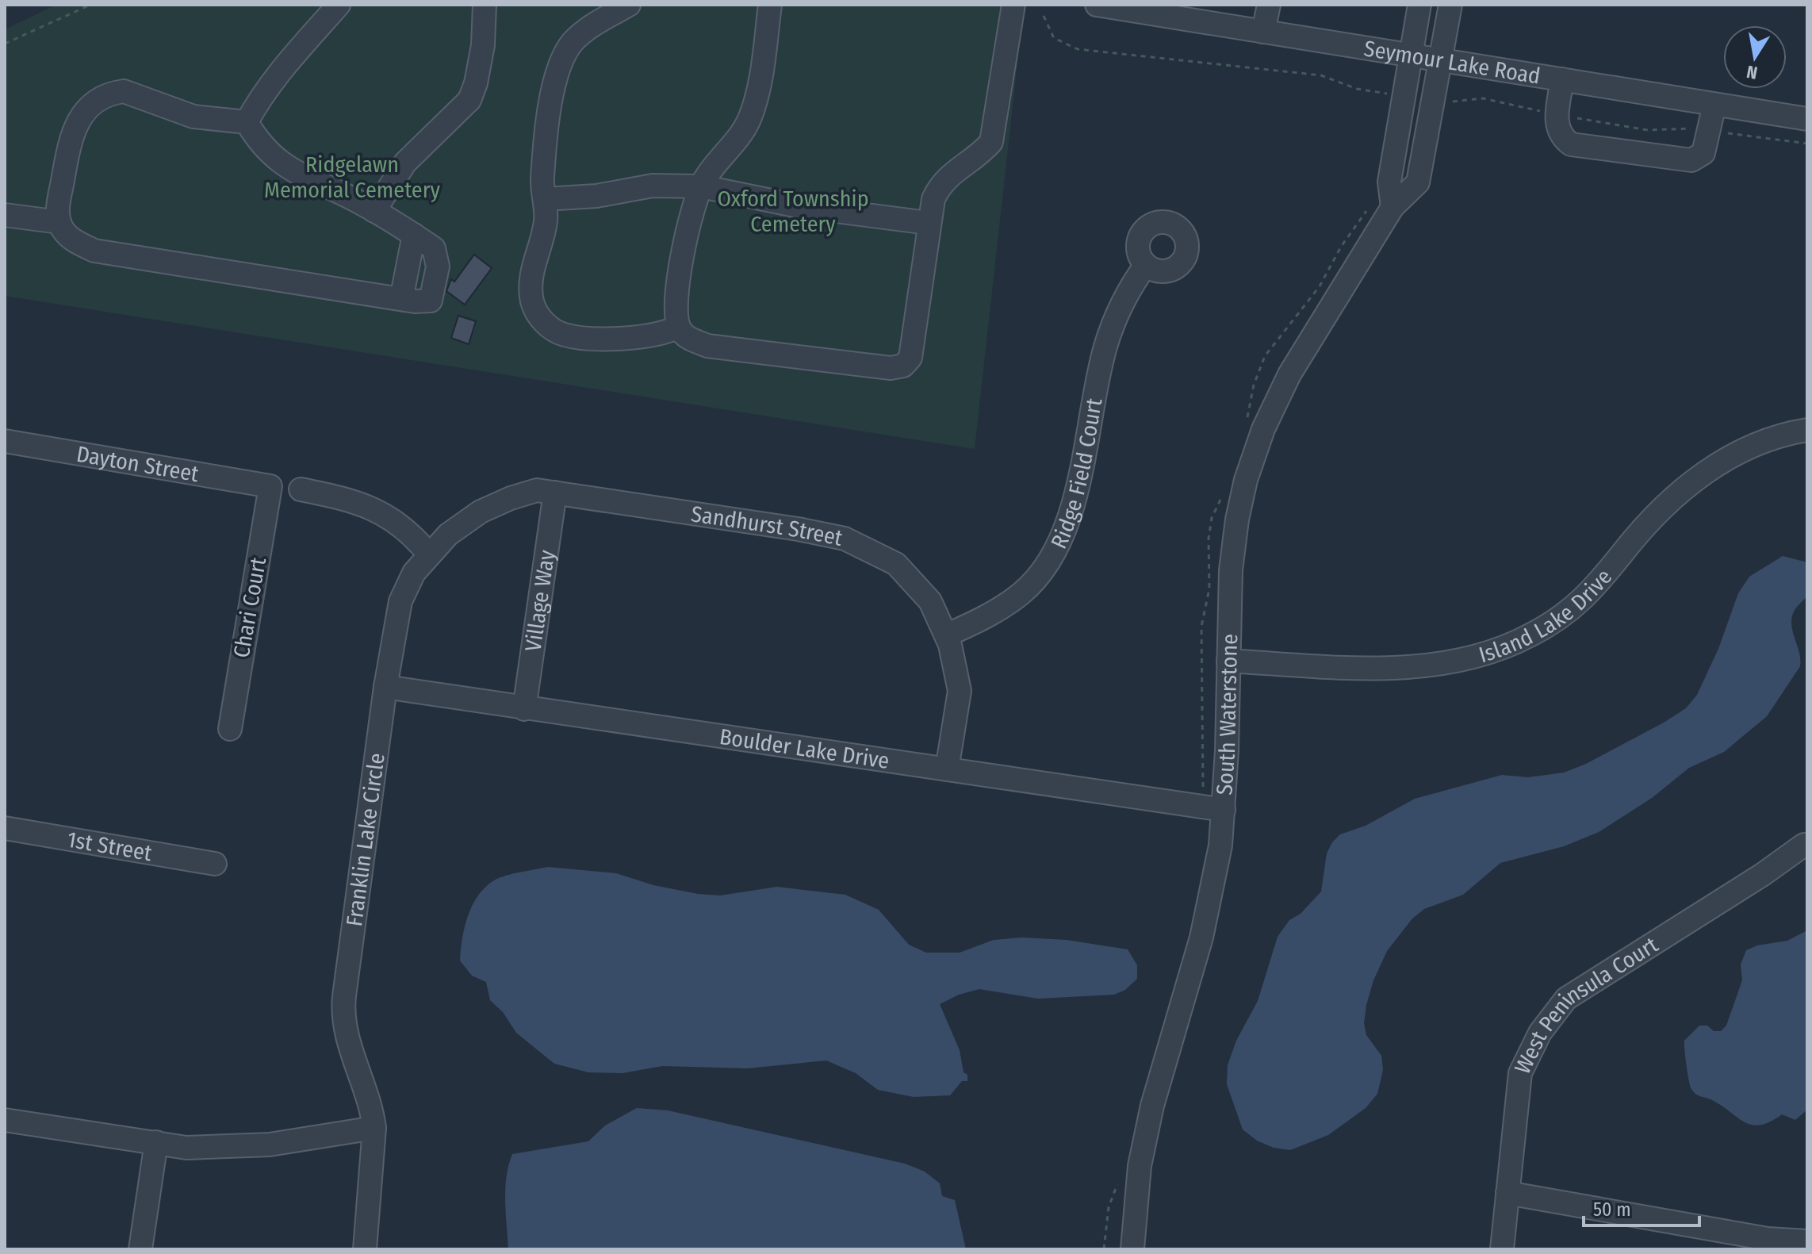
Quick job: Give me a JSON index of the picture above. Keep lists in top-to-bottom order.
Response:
{
  "streets": {
    "street": [
      "Seymour Lake Road",
      "Dayton Street",
      "Ridge Field Court",
      "Sandhurst Street",
      "Village Way",
      "Chari Court",
      "Island Lake Drive",
      "South Waterstone",
      "Boulder Lake Drive",
      "Franklin Lake Circle",
      "1st Street",
      "West Peninsula Court"
    ]
  },
  "crossings": [
    ["Seymour Lake Road", "South Waterstone"],
    ["Dayton Street", "Chari Court"],
    ["Ridge Field Court", "Sandhurst Street"],
    ["Sandhurst Street", "Village Way"],
    ["Sandhurst Street", "Boulder Lake Drive"],
    ["Sandhurst Street", "Franklin Lake Circle"],
    ["Village Way", "Boulder Lake Drive"],
    ["Island Lake Drive", "South Waterstone"],
    ["South Waterstone", "Boulder Lake Drive"],
    ["Boulder Lake Drive", "Franklin Lake Circle"]
  ],
  "parks": ["Ridgelawn Memorial Cemetery", "Oxford Township Cemetery"],
  "scale_bar": "50 m",
  "north": "bottom"
}
